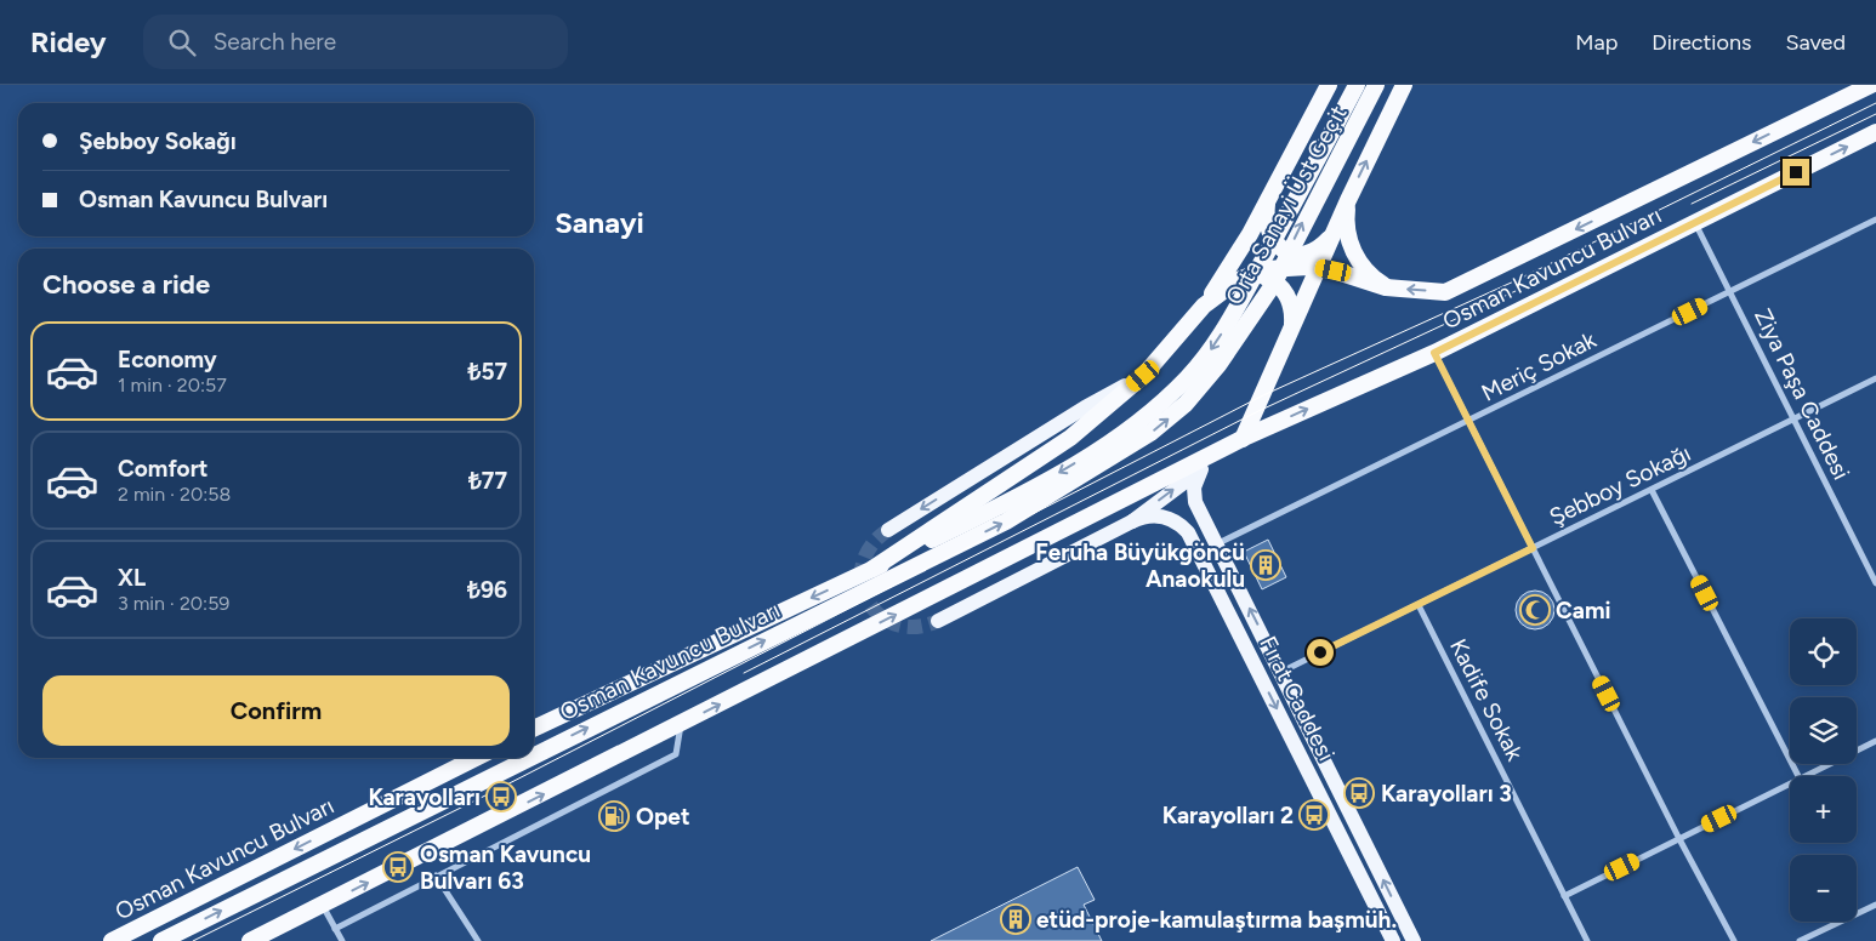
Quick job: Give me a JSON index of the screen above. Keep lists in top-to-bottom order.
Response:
{
  "streets": {
    "highway": ["Orta Sanayi Üst Geçit", "Osman Kavuncu Bulvarı"],
    "main road": ["Fırat Caddesi"],
    "street": [
      "Meriç Sokak",
      "Ziya Paşa Caddesi",
      "Şebboy Sokağı",
      "Kadife Sokak"
    ]
  },
  "crossings": [
    ["Orta Sanayi Üst Geçit", "Osman Kavuncu Bulvarı"],
    ["Osman Kavuncu Bulvarı", "Ziya Paşa Caddesi"],
    ["Meriç Sokak", "Ziya Paşa Caddesi"],
    ["Meriç Sokak", "Fırat Caddesi"],
    ["Ziya Paşa Caddesi", "Şebboy Sokağı"],
    ["Şebboy Sokağı", "Fırat Caddesi"],
    ["Şebboy Sokağı", "Kadife Sokak"]
  ],
  "districts": ["Sanayi"],
  "places": {
    "building": ["Feruha Büyükgöncü Anaokulu", "etüd-proje-kamulaştırma başmüh."],
    "mosque": ["Cami"],
    "bus stop": [
      "Karayolları 3",
      "Karayolları",
      "Karayolları 2",
      "Osman Kavuncu Bulvarı 63"
    ],
    "fuel station": ["Opet"]
  },
  "page": {
    "header": "Ridey",
    "search": "Search here",
    "nav": ["Map", "Directions", "Saved"],
    "banner": ["Şebboy Sokağı", "Osman Kavuncu Bulvarı"],
    "heading": "Choose a ride",
    "list": [
      {
        "name": "Economy",
        "note": "1 min · 20:57",
        "value": "₺57"
      },
      {
        "name": "Comfort",
        "note": "2 min · 20:58",
        "value": "₺77"
      },
      {
        "name": "XL",
        "note": "3 min · 20:59",
        "value": "₺96"
      }
    ],
    "map_buttons": ["+", "−"],
    "buttons": "Confirm"
  }
}
